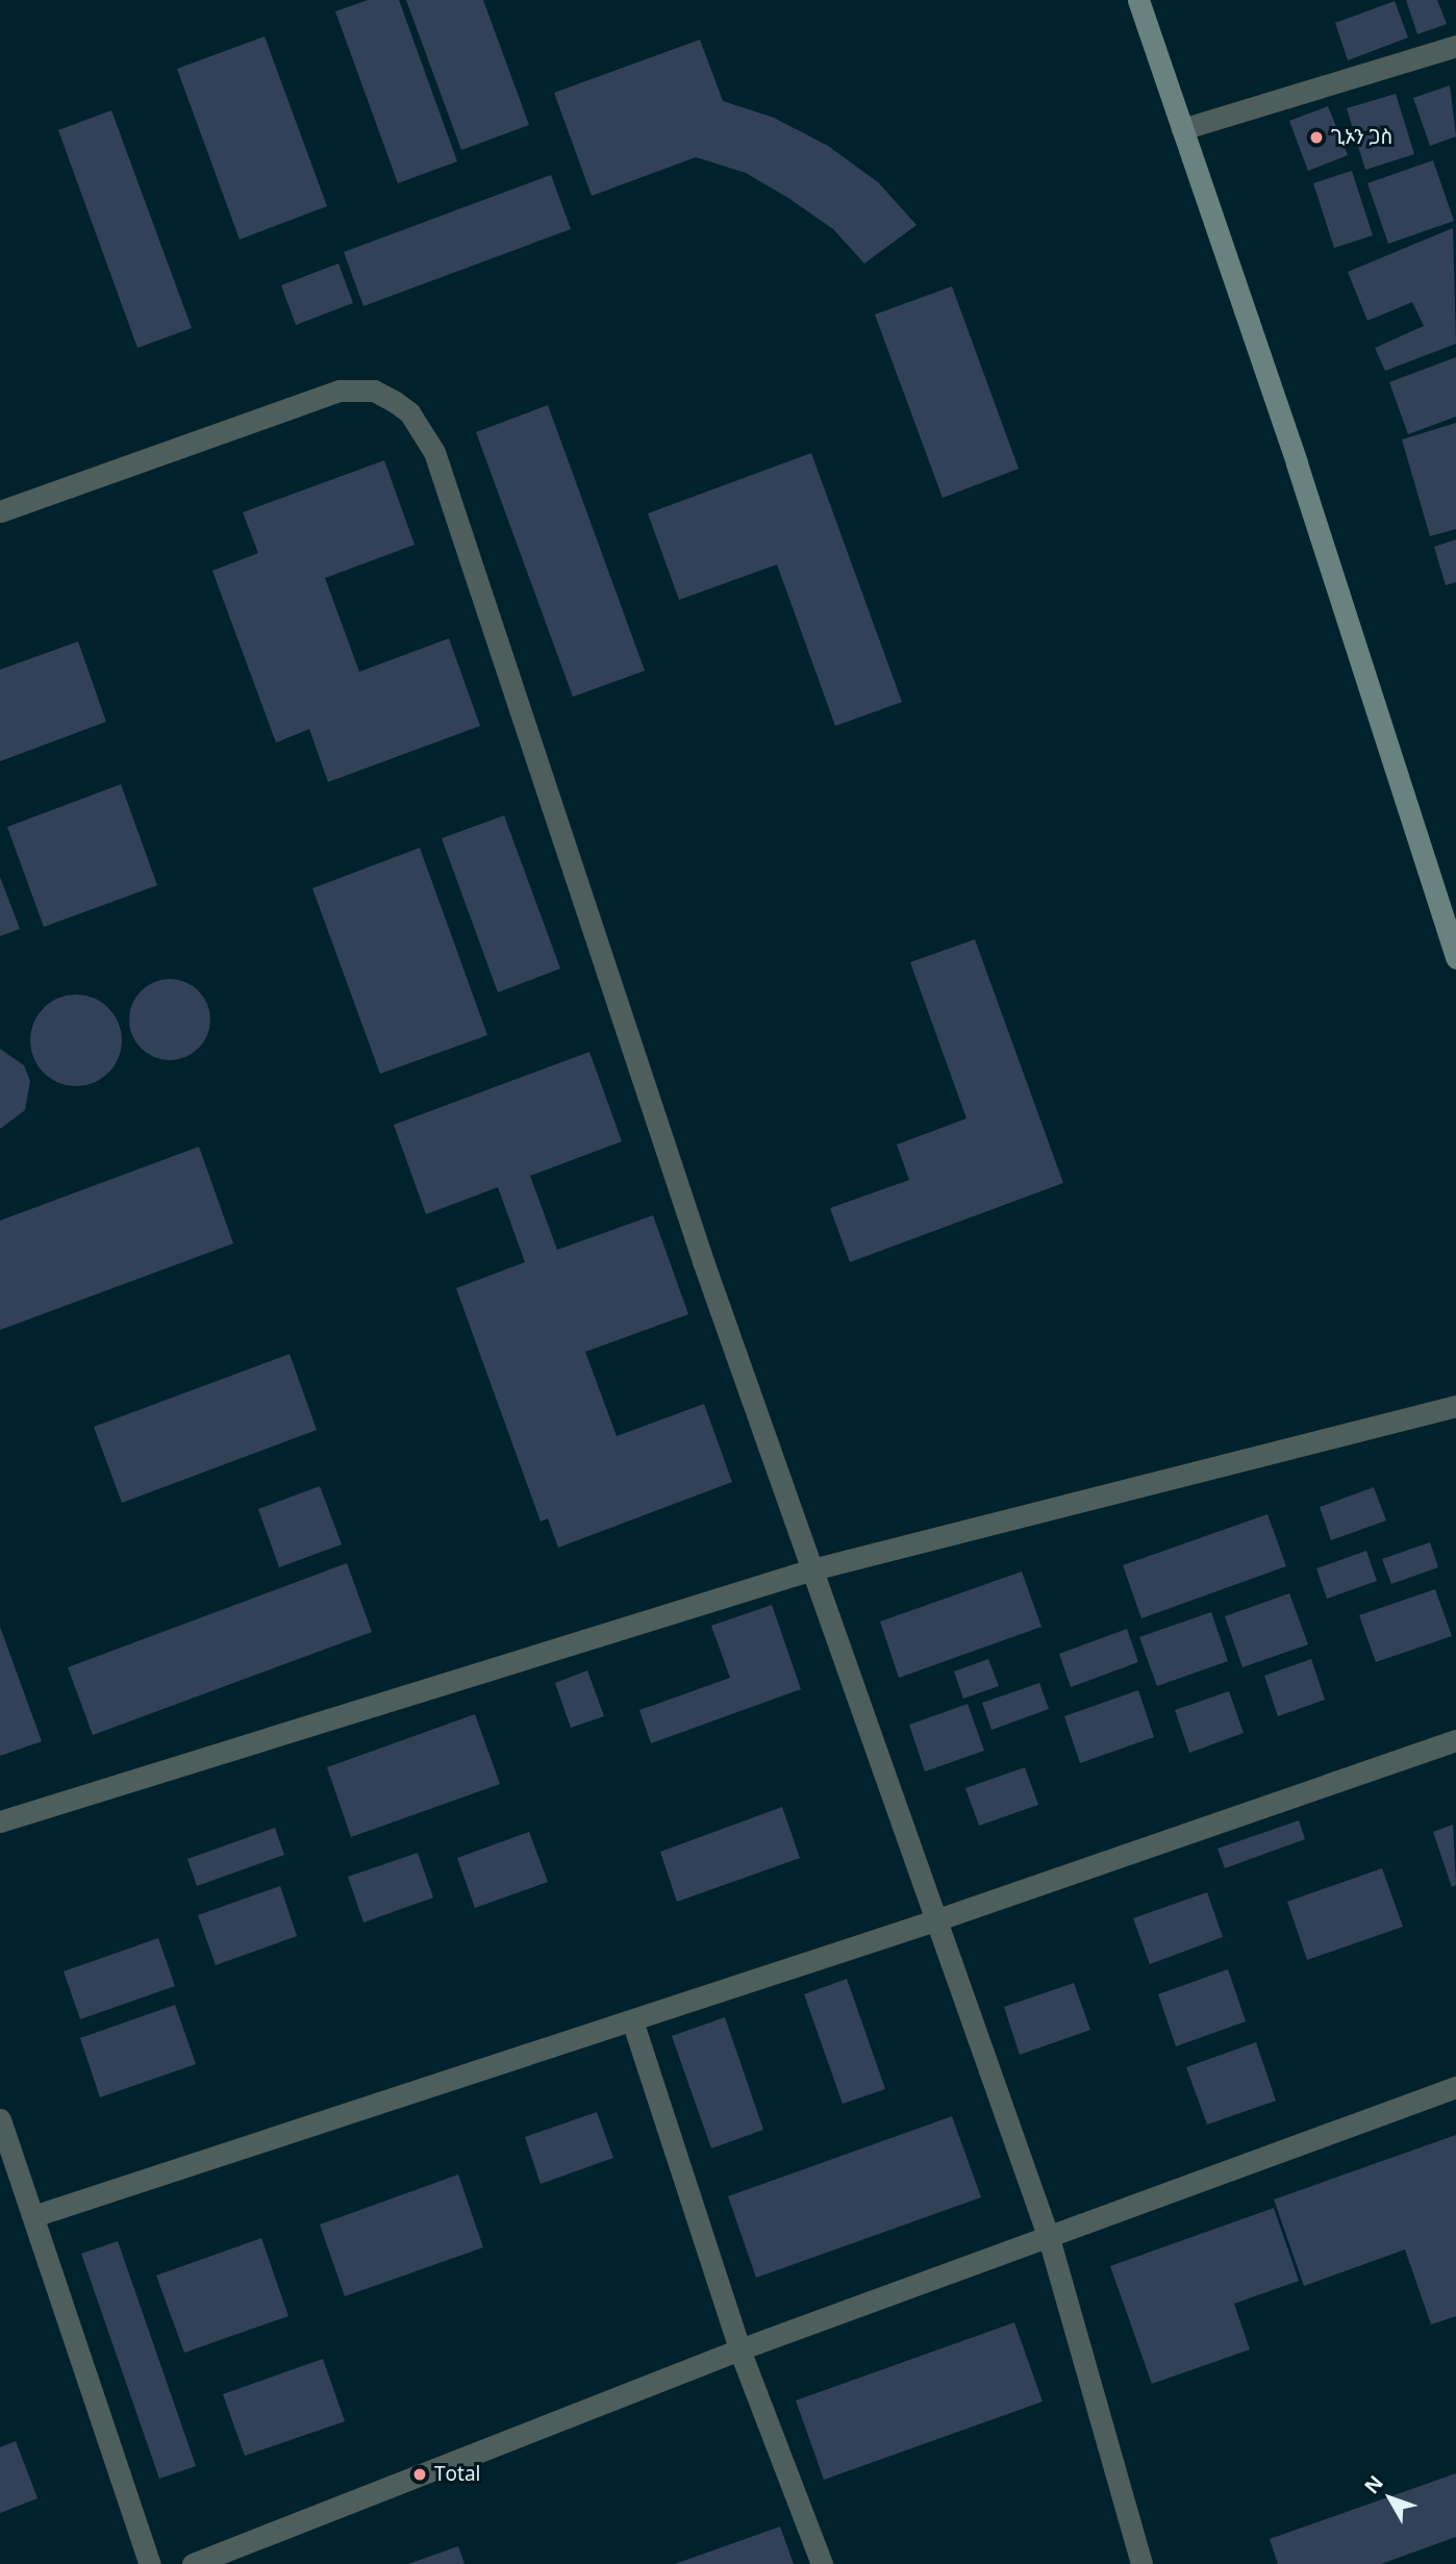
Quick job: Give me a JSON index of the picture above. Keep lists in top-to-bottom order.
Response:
{
  "places": ["ጊኦን ጋስ", "Total"],
  "north": "top left"
}
